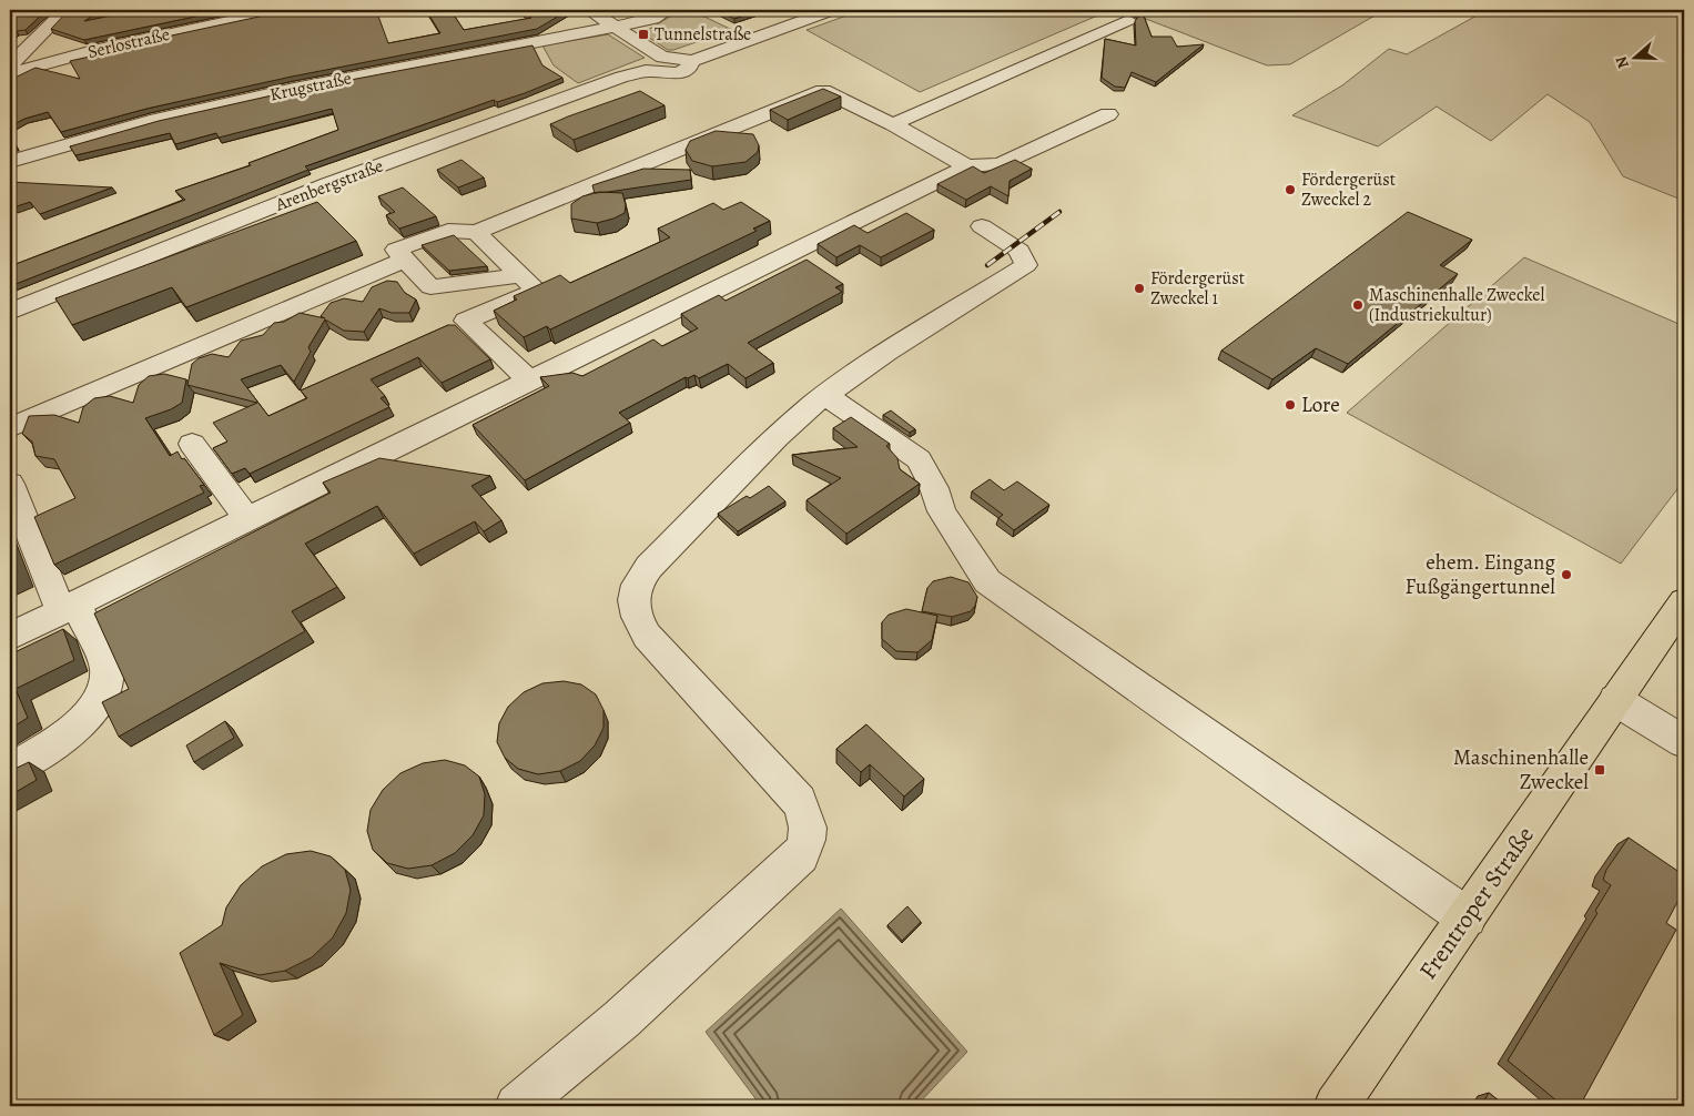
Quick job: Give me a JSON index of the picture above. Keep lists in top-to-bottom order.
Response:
{
  "streets": {
    "main road": ["Frentroper Straße"],
    "street": ["Serlostraße", "Krugstraße", "Arenbergstraße"]
  },
  "places": {
    "transit": ["Tunnelstraße", "Maschinenhalle Zweckel"],
    "other": [
      "Fördergerüst Zweckel 2",
      "Fördergerüst Zweckel 1",
      "Maschinenhalle Zweckel (Industriekultur)",
      "Lore",
      "ehem. Eingang Fußgängertunnel"
    ]
  },
  "north": "left"
}
